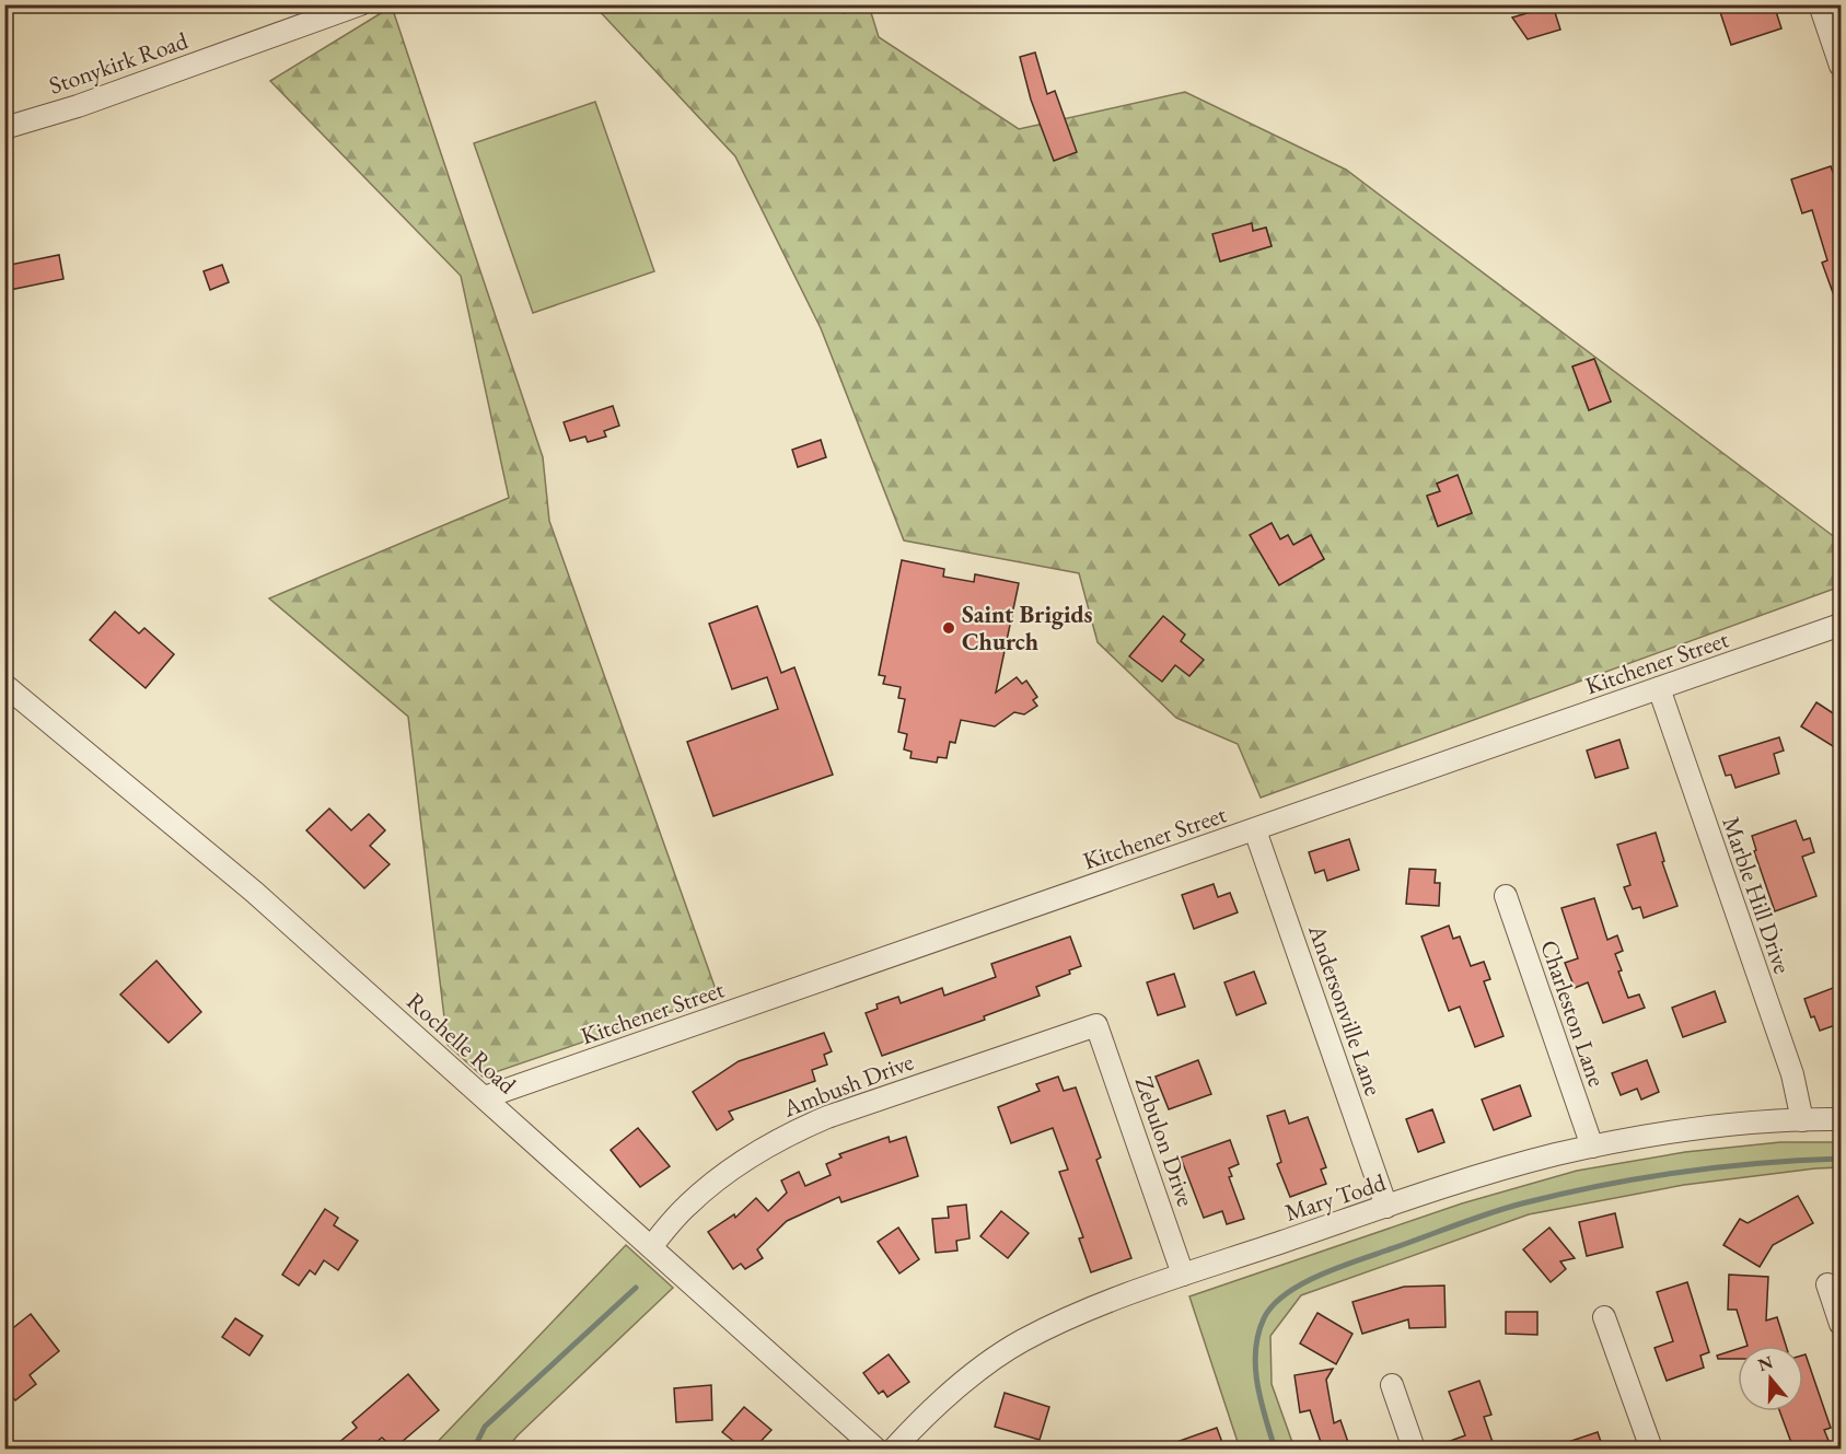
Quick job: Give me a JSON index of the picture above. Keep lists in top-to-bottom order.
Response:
{
  "streets": {
    "street": [
      "Stonykirk Road",
      "Kitchener Street",
      "Marble Hill Drive",
      "Andersonville Lane",
      "Charleston Lane",
      "Rochelle Road",
      "Ambush Drive",
      "Zebulon Drive",
      "Mary Todd"
    ]
  },
  "crossings": [
    ["Kitchener Street", "Marble Hill Drive"],
    ["Kitchener Street", "Andersonville Lane"],
    ["Kitchener Street", "Rochelle Road"],
    ["Marble Hill Drive", "Mary Todd"],
    ["Andersonville Lane", "Mary Todd"],
    ["Charleston Lane", "Mary Todd"],
    ["Rochelle Road", "Ambush Drive"],
    ["Ambush Drive", "Zebulon Drive"],
    ["Zebulon Drive", "Mary Todd"]
  ],
  "places": ["Saint Brigids Church"],
  "north": "top"
}
